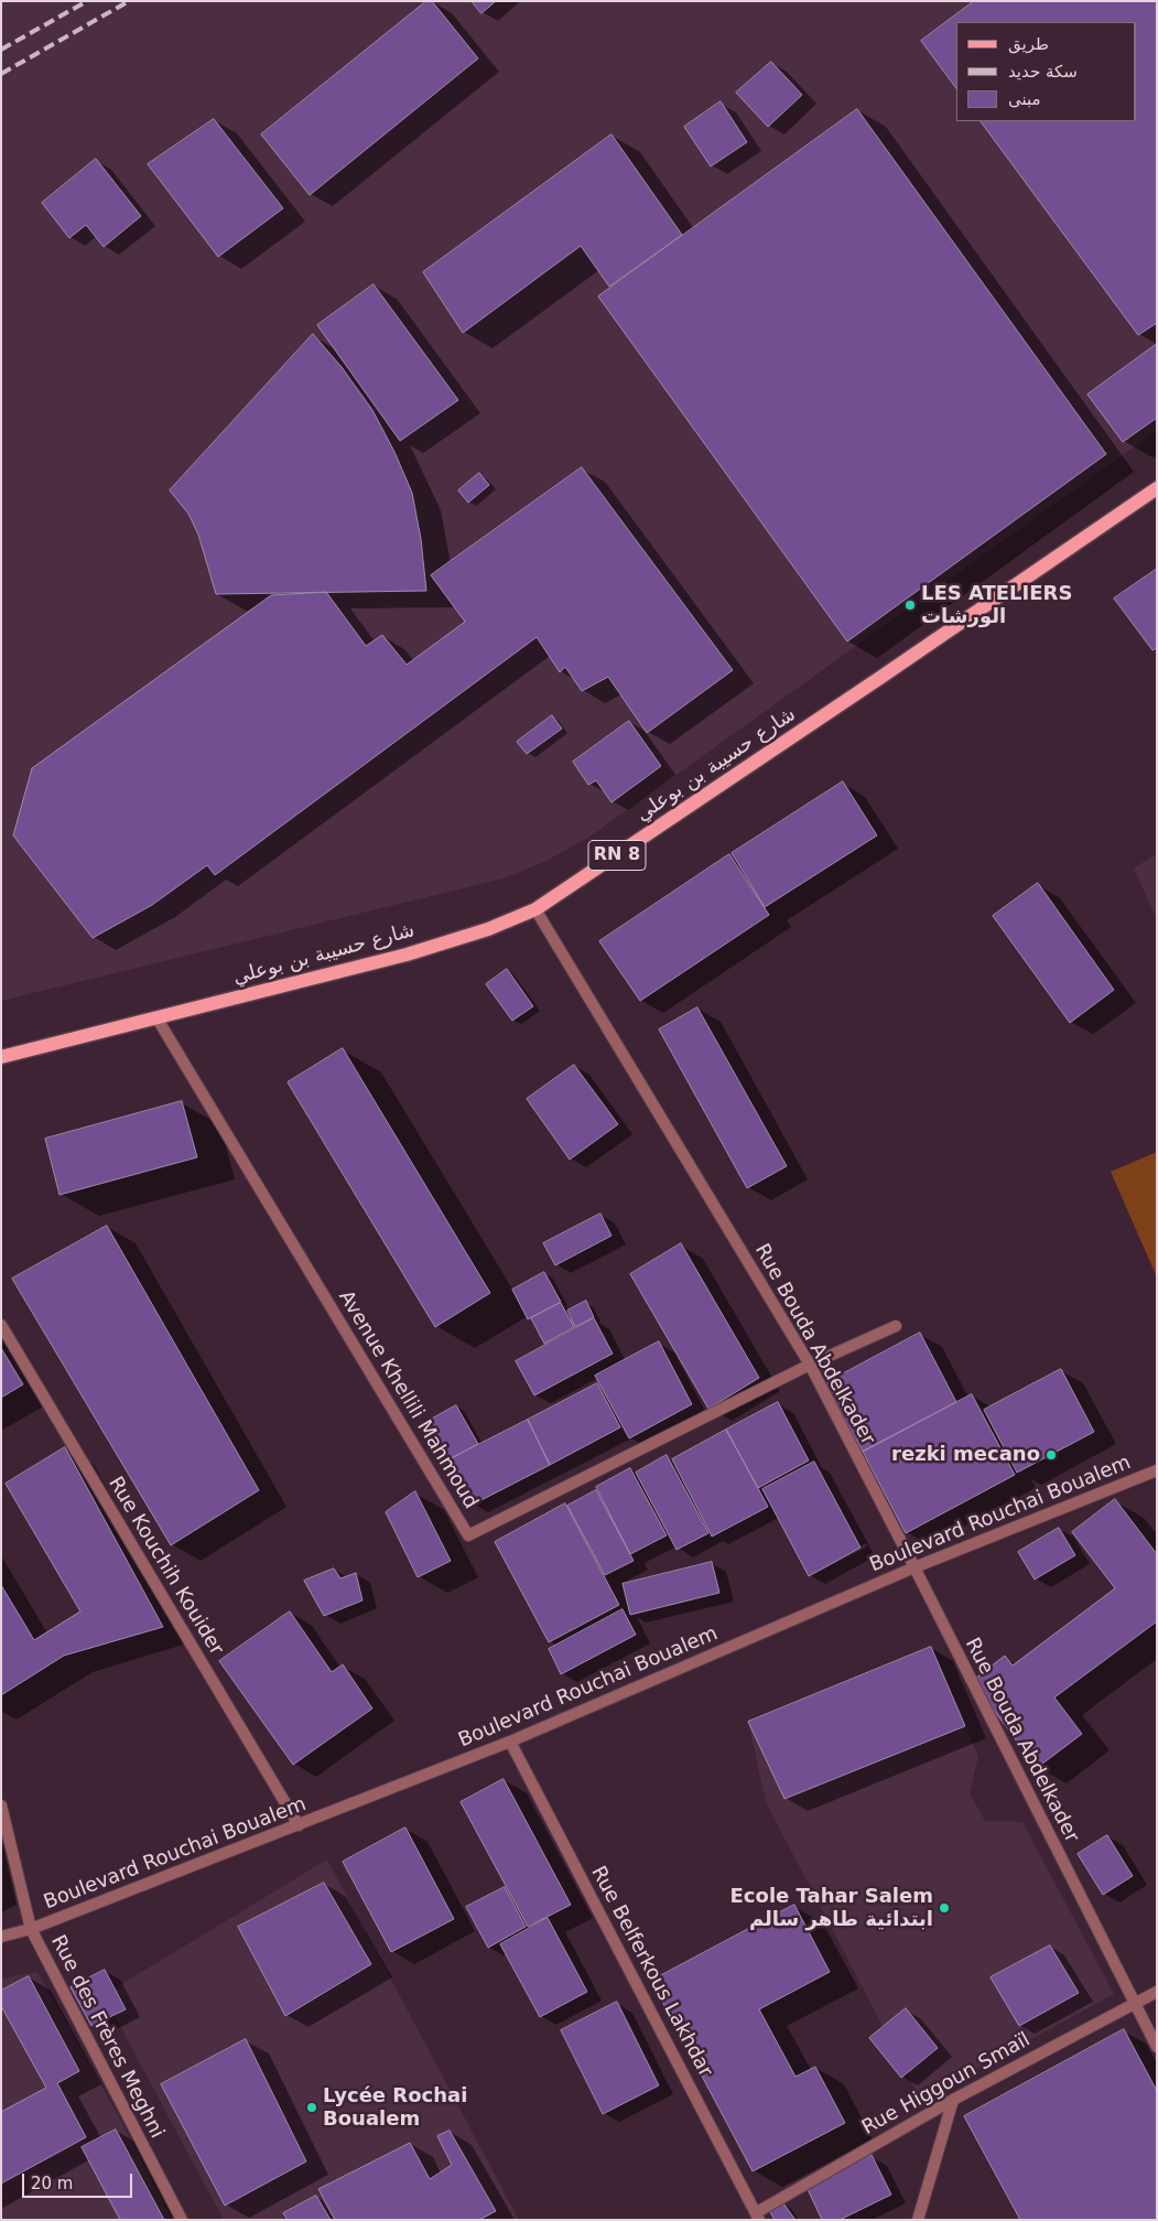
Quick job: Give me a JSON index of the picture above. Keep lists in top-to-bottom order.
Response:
{
  "streets": {
    "main road": ["شارع حسيبة بن بوعلي", "RN 8"],
    "street": [
      "Rue Bouda Abdelkader",
      "Avenue Khellili Mahmoud",
      "Boulevard Rouchai Boualem",
      "Rue Kouchih Kouider",
      "Rue Belferkous Lakhdar",
      "Rue des Frères Meghni",
      "Rue Higgoun Smaïl"
    ]
  },
  "crossings": [
    ["شارع حسيبة بن بوعلي", "Rue Bouda Abdelkader"],
    ["شارع حسيبة بن بوعلي", "Avenue Khellili Mahmoud"],
    ["Rue Bouda Abdelkader", "Avenue Khellili Mahmoud"],
    ["Rue Bouda Abdelkader", "Boulevard Rouchai Boualem"],
    ["Rue Bouda Abdelkader", "Rue Higgoun Smaïl"],
    ["Boulevard Rouchai Boualem", "Rue Kouchih Kouider"],
    ["Boulevard Rouchai Boualem", "Rue Belferkous Lakhdar"],
    ["Boulevard Rouchai Boualem", "Rue des Frères Meghni"],
    ["Rue Belferkous Lakhdar", "Rue Higgoun Smaïl"]
  ],
  "places": [
    "LES ATELIERS الورشات",
    "rezki mecano",
    "Ecole Tahar Salem ابتدائية طاهر سالم",
    "Lycée Rochai Boualem"
  ],
  "legend": ["طريق", "سكة حديد", "مبنى"],
  "scale_bar": "20 m"
}
